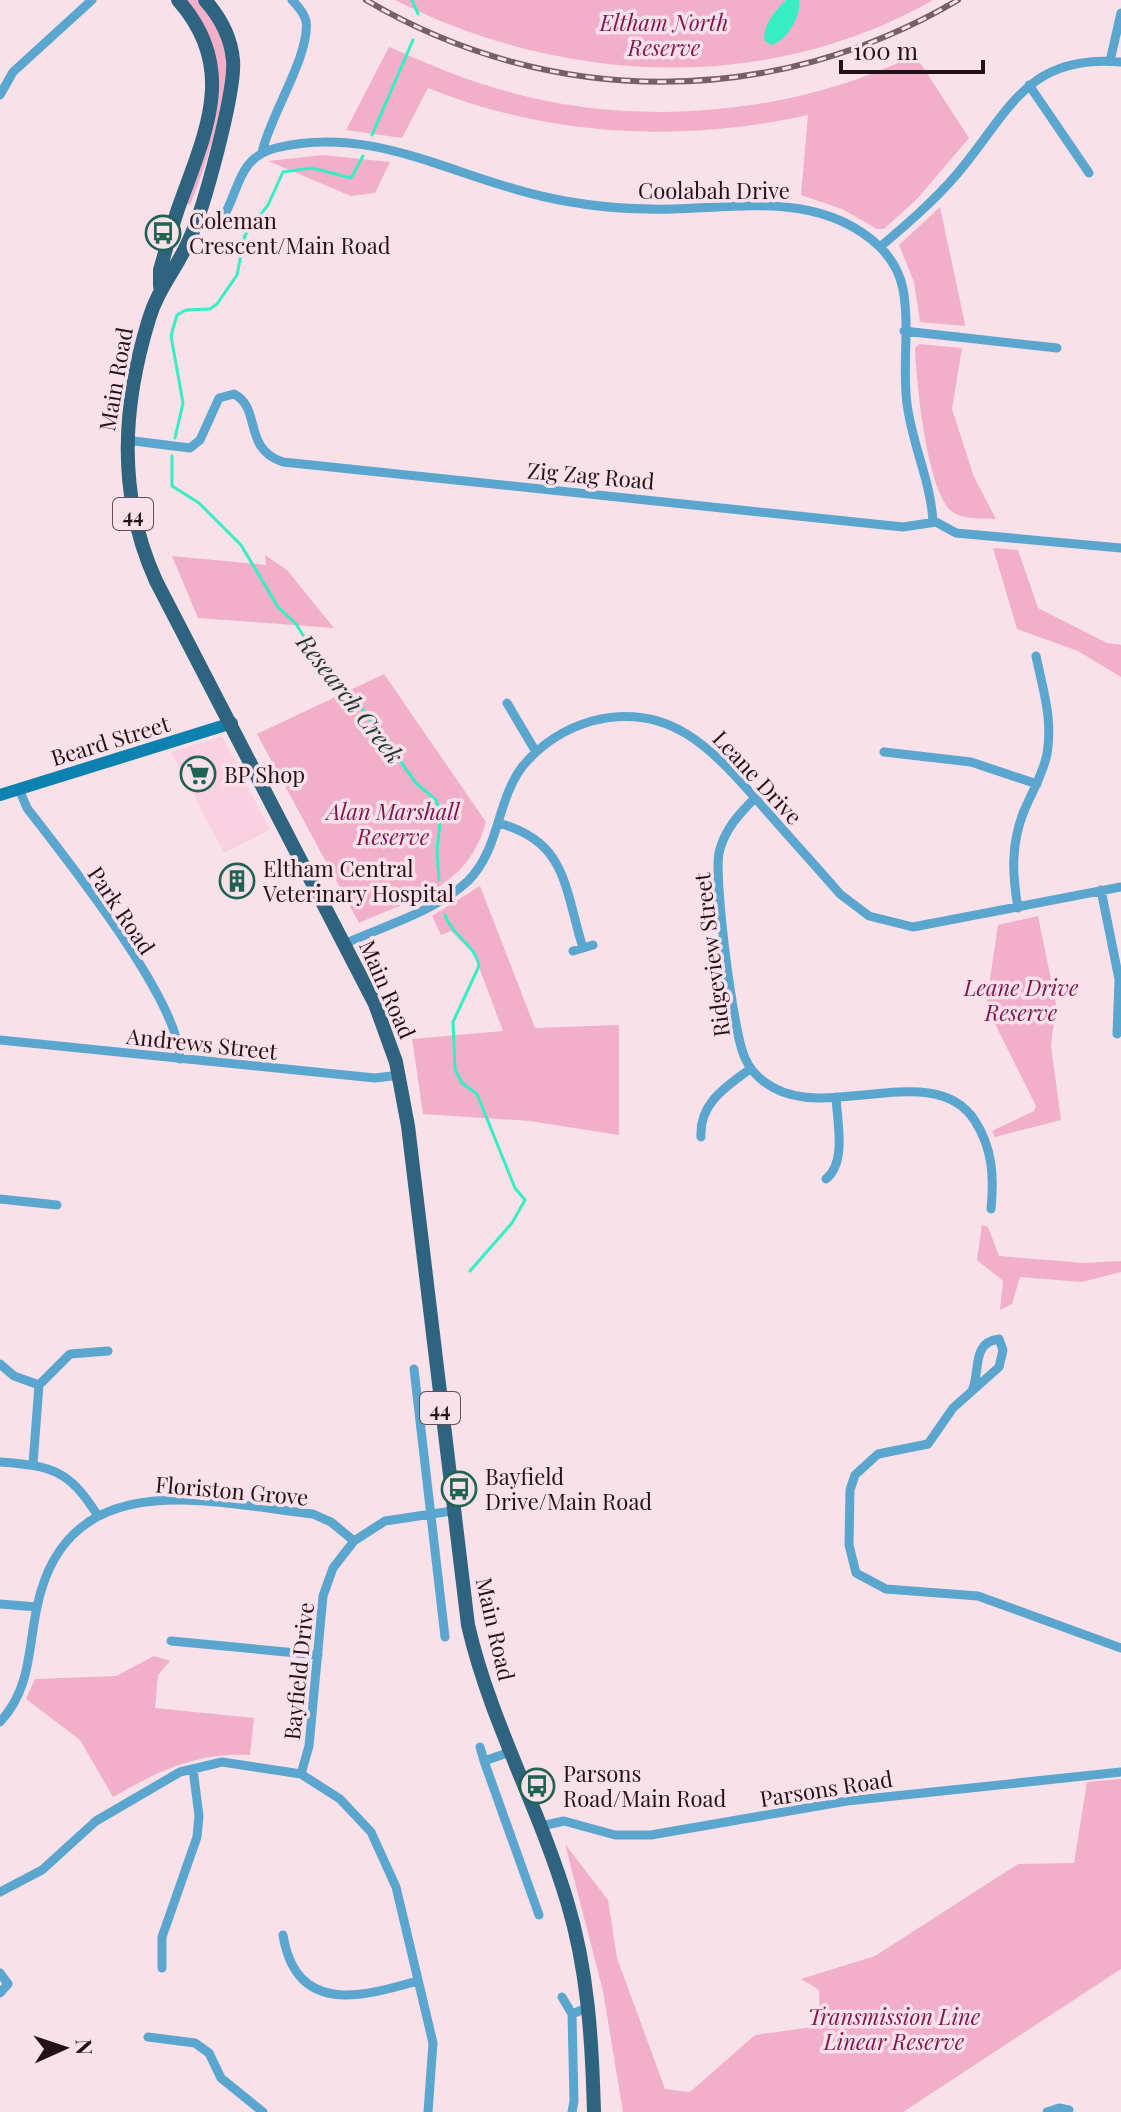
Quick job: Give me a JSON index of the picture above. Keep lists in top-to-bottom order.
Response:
{
  "streets": {
    "main road": ["Main Road", "44"],
    "street": [
      "Coolabah Drive",
      "Zig Zag Road",
      "Beard Street",
      "Leane Drive",
      "Park Road",
      "Ridgeview Street",
      "Andrews Street",
      "Floriston Grove",
      "Bayfield Drive",
      "Parsons Road"
    ]
  },
  "crossings": [
    ["Coolabah Drive", "Zig Zag Road"],
    ["Main Road", "Zig Zag Road"],
    ["Main Road", "Beard Street"],
    ["Main Road", "Leane Drive"],
    ["Main Road", "Andrews Street"],
    ["Main Road", "Bayfield Drive"],
    ["Main Road", "Parsons Road"],
    ["Beard Street", "Park Road"],
    ["Leane Drive", "Ridgeview Street"],
    ["Park Road", "Andrews Street"],
    ["Floriston Grove", "Bayfield Drive"]
  ],
  "water": ["Research Creek"],
  "parks": [
    "Eltham North Reserve",
    "Alan Marshall Reserve",
    "Leane Drive Reserve",
    "Transmission Line Linear Reserve"
  ],
  "places": {
    "bus stop": ["Coleman Crescent/Main Road", "Bayfield Drive/Main Road", "Parsons Road/Main Road"],
    "supermarket": ["BP Shop"],
    "building": ["Eltham Central Veterinary Hospital"]
  },
  "scale_bar": "100 m",
  "north": "right"
}
